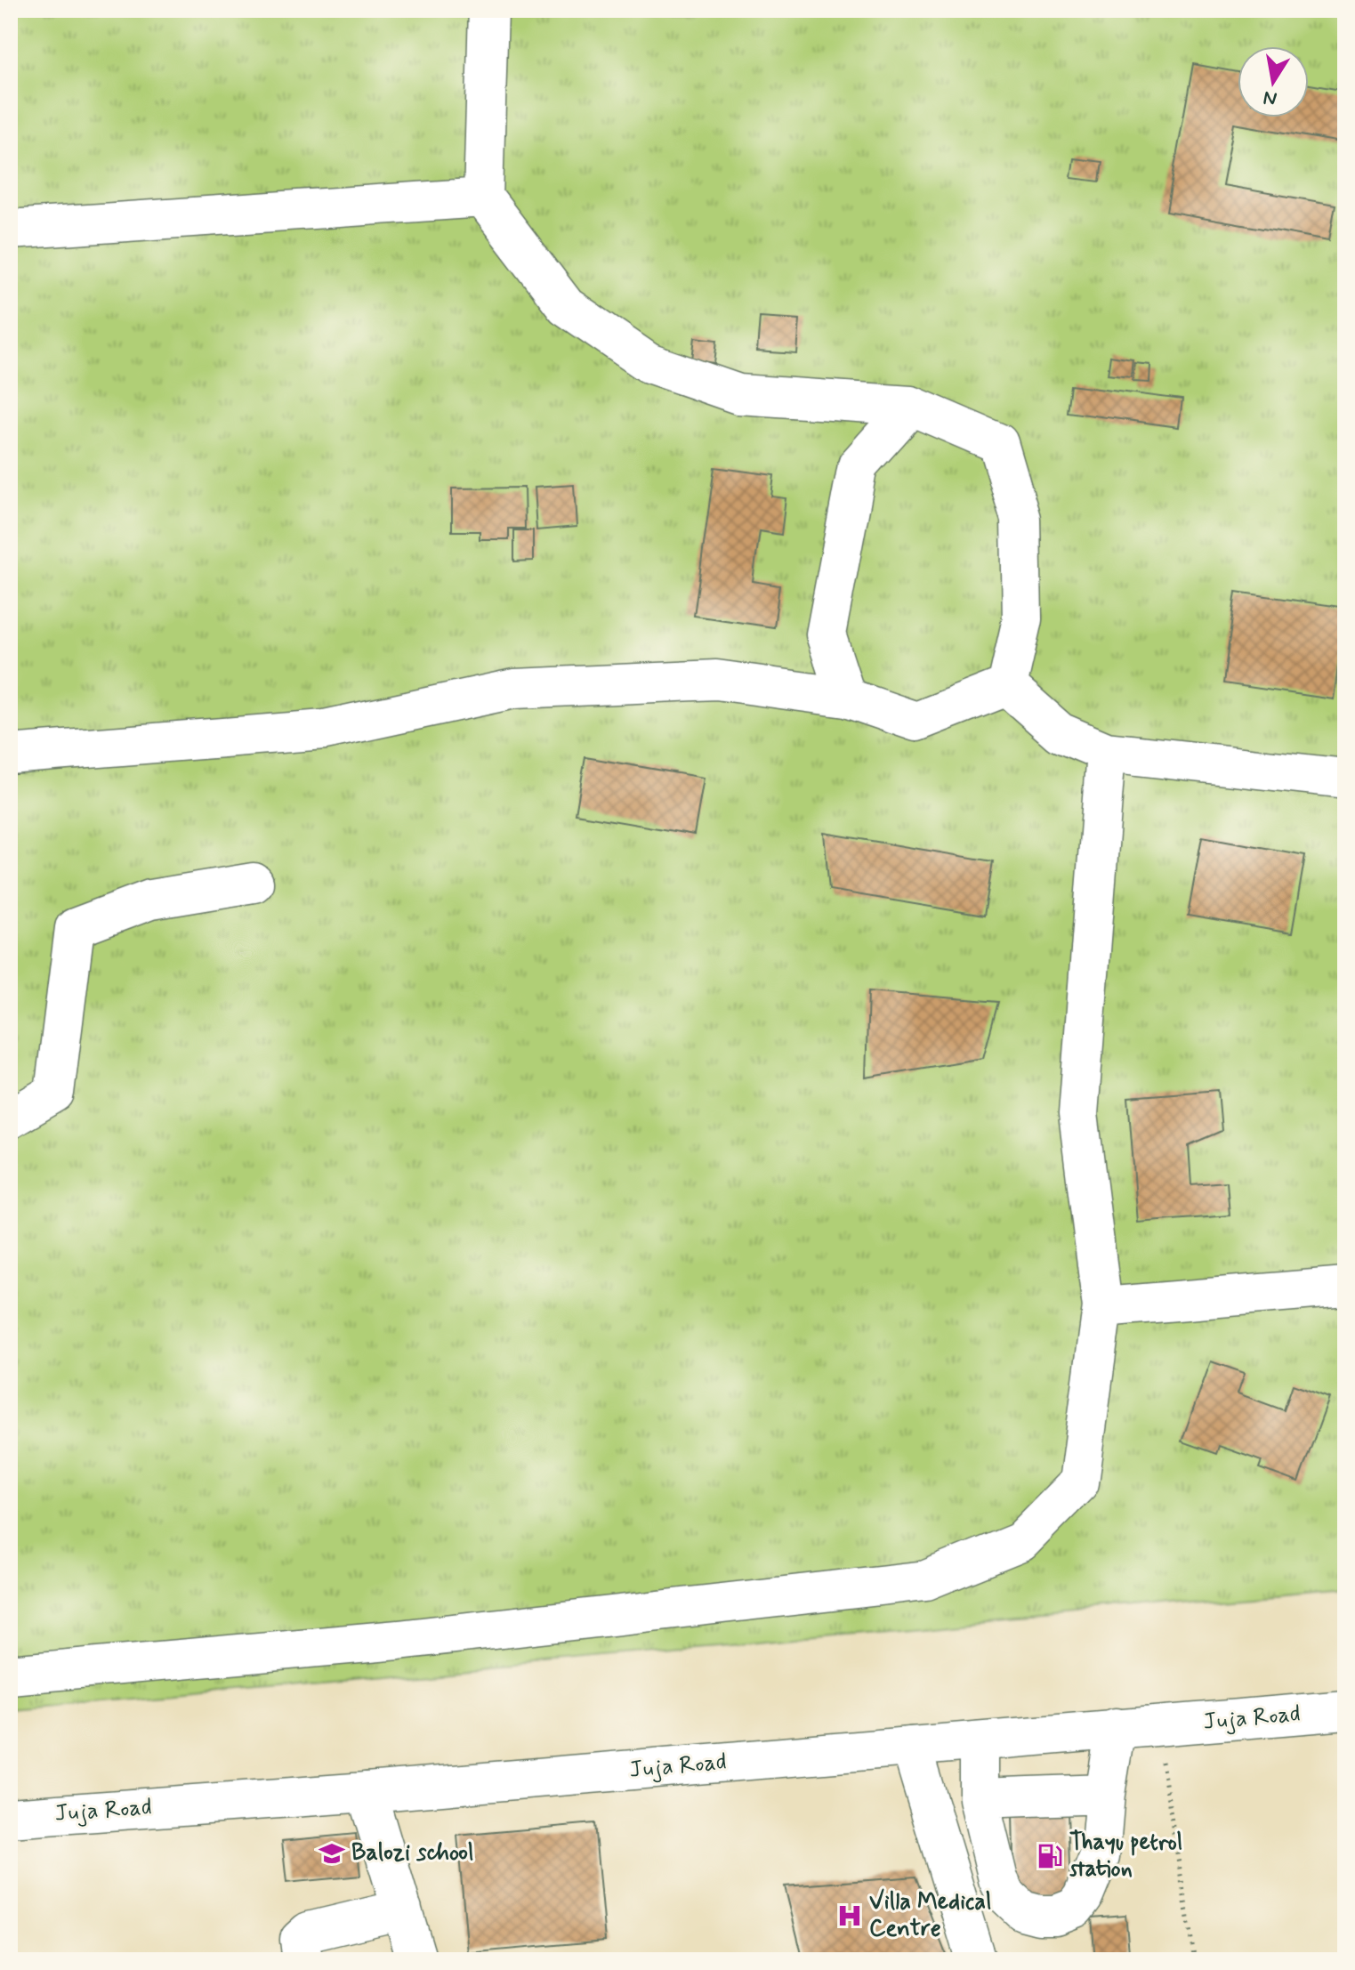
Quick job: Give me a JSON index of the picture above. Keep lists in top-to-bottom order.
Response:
{
  "streets": {
    "street": ["Juja Road"]
  },
  "places": {
    "school or university": ["Balozi school"],
    "fuel station": ["Thayu petrol station"],
    "hospital": ["Villa Medical Centre"]
  },
  "north": "bottom"
}
